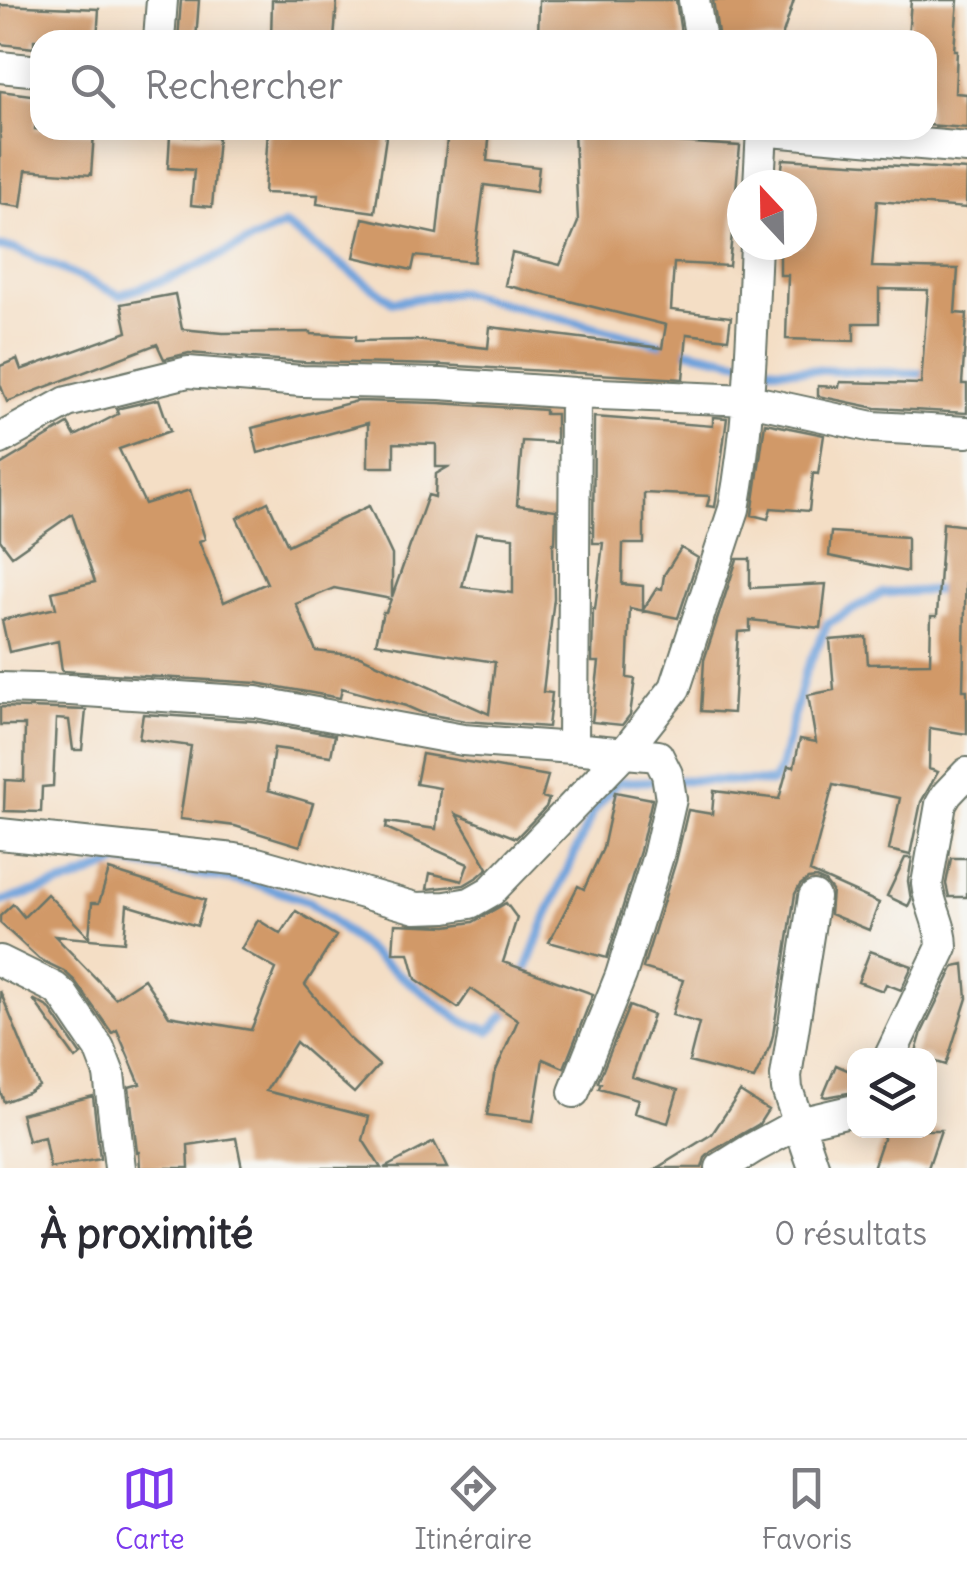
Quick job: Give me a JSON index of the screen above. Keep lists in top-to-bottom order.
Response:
{
  "north": "top",
  "page": {
    "search": "Rechercher",
    "heading": ["À proximité", "0 résultats"],
    "nav": ["Carte", "Itinéraire", "Favoris"]
  }
}
